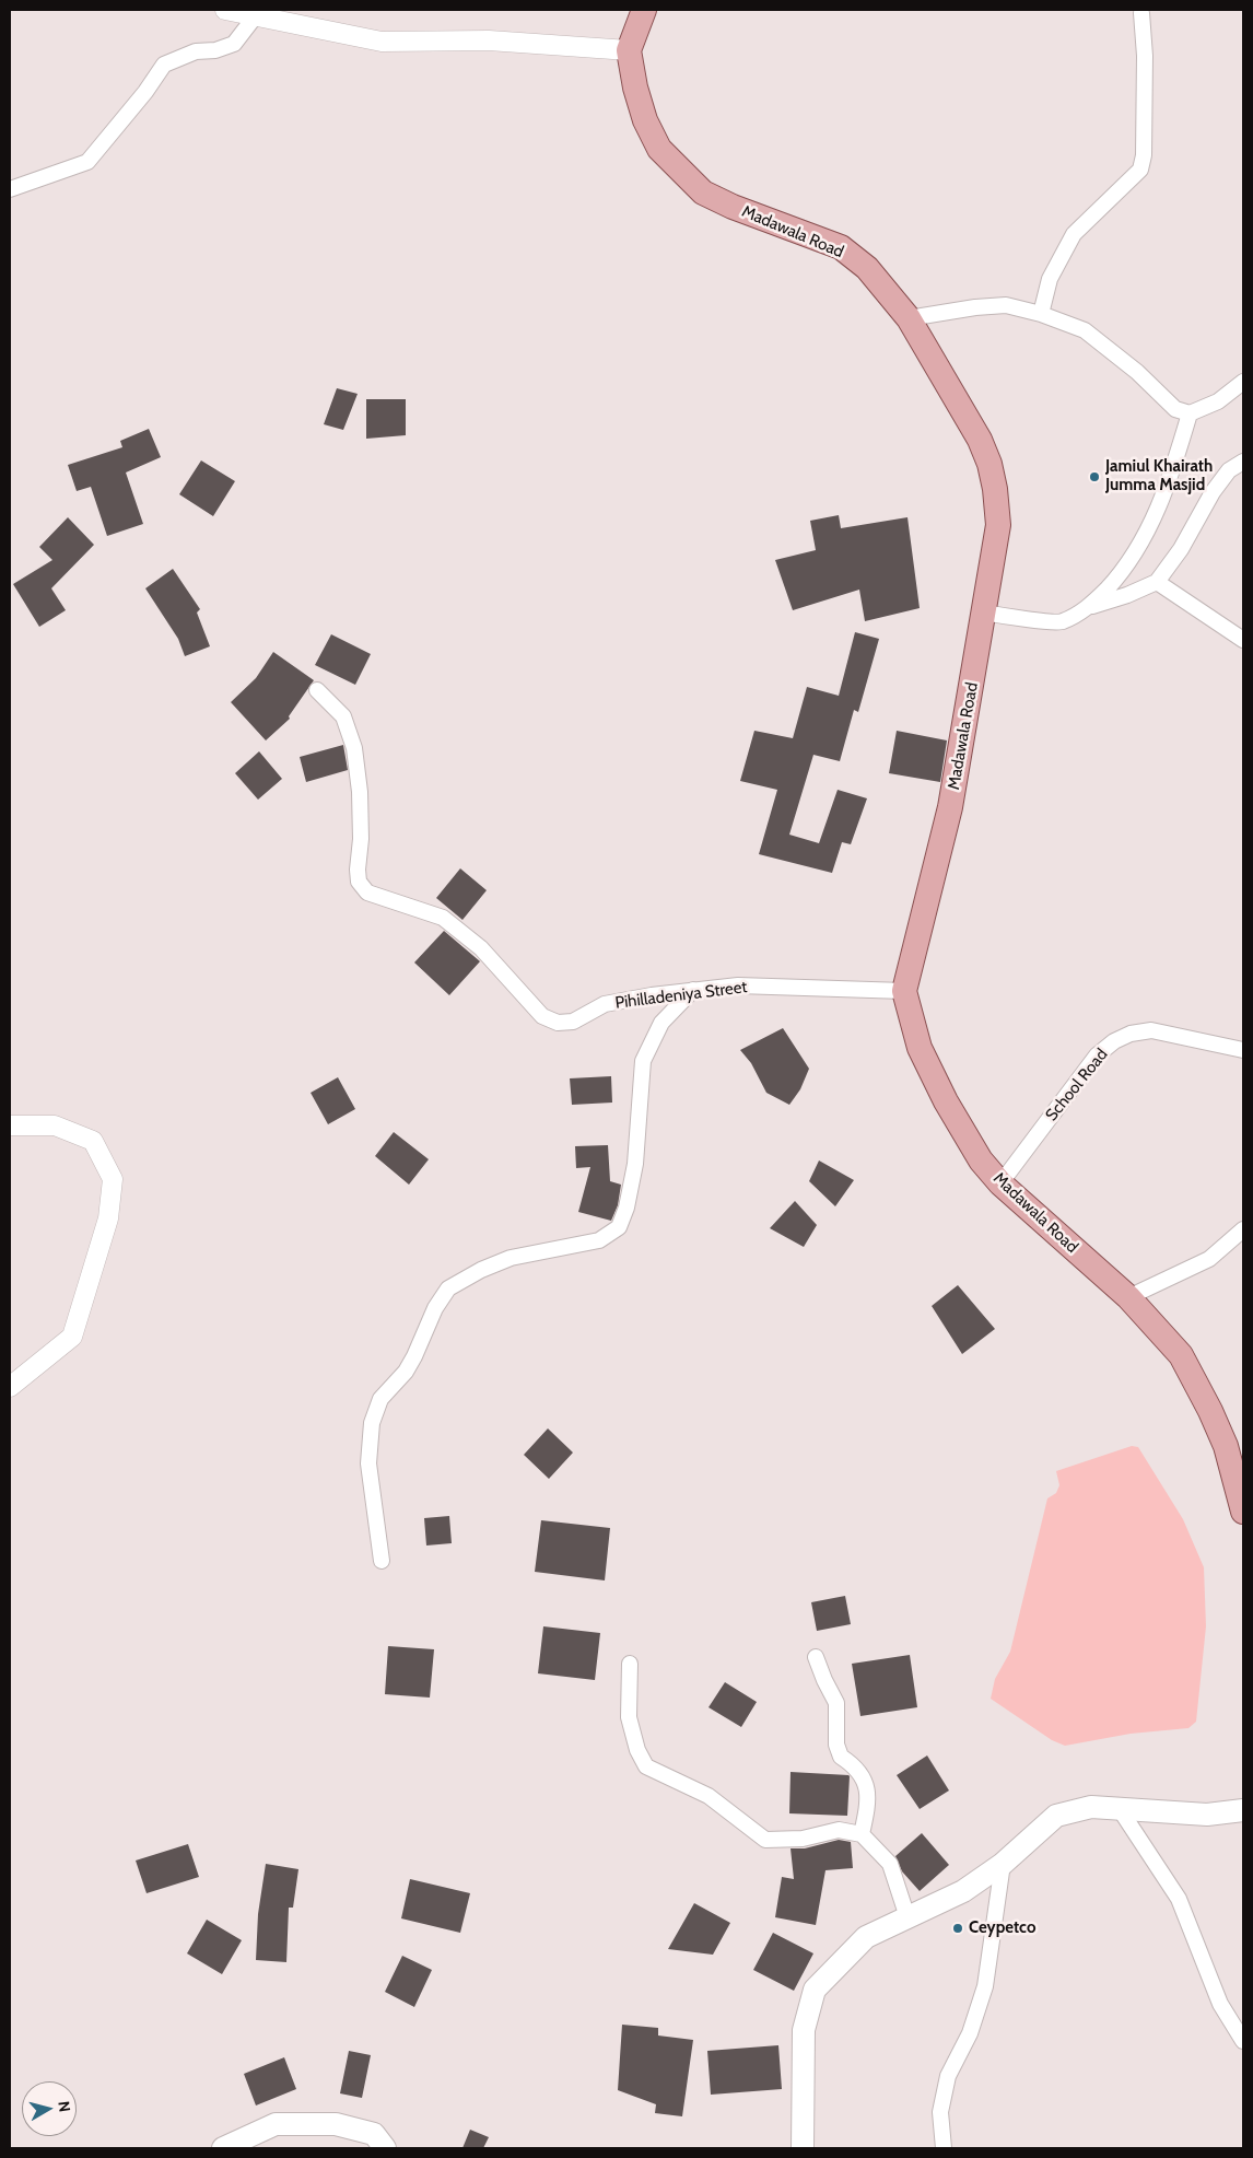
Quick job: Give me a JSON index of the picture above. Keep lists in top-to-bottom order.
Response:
{
  "streets": {
    "main road": ["Madawala Road"],
    "street": ["Pihilladeniya Street", "School Road"]
  },
  "crossings": [
    ["Madawala Road", "Pihilladeniya Street"],
    ["Madawala Road", "School Road"]
  ],
  "places": ["Jamiul Khairath Jumma Masjid", "Ceypetco"],
  "north": "right"
}
